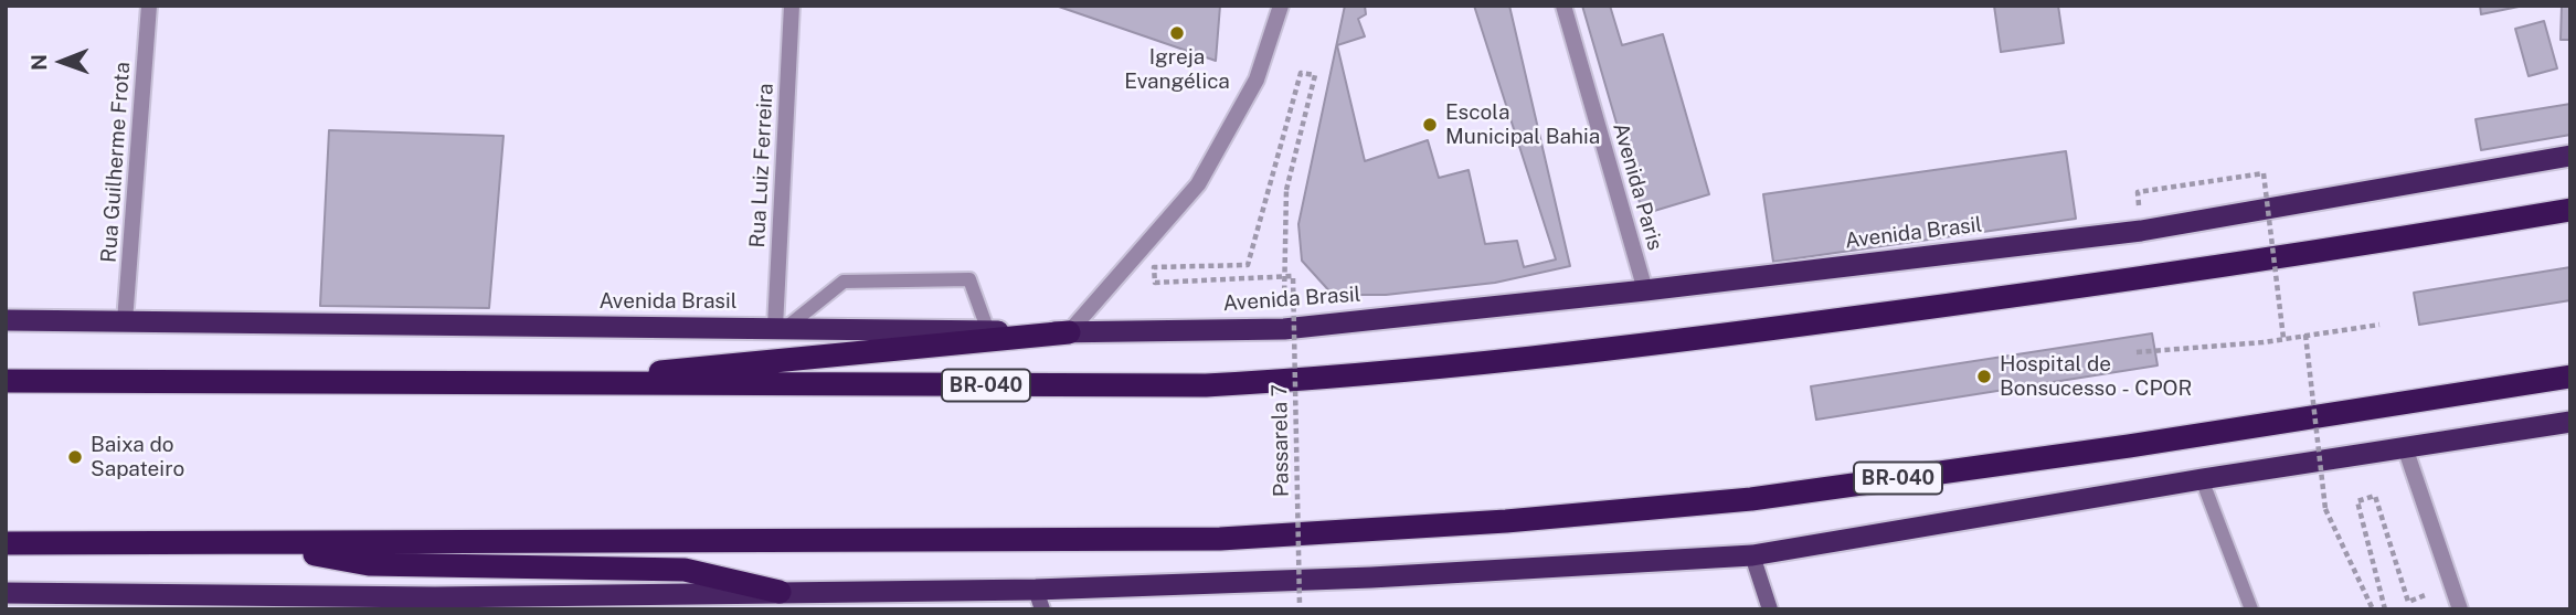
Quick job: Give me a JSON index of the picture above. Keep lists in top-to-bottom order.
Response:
{
  "streets": {
    "highway": ["Avenida Brasil", "BR-040"],
    "street": ["Rua Guilherme Frota", "Rua Luiz Ferreira", "Avenida Paris"],
    "path": ["Passarela 7"]
  },
  "crossings": [
    ["Rua Guilherme Frota", "Avenida Brasil"],
    ["Rua Luiz Ferreira", "Avenida Brasil"],
    ["Avenida Paris", "Avenida Brasil"],
    ["Avenida Brasil", "Passarela 7"]
  ],
  "places": [
    "Igreja Evangélica",
    "Escola Municipal Bahia",
    "Hospital de Bonsucesso - CPOR",
    "Baixa do Sapateiro"
  ],
  "north": "left"
}
